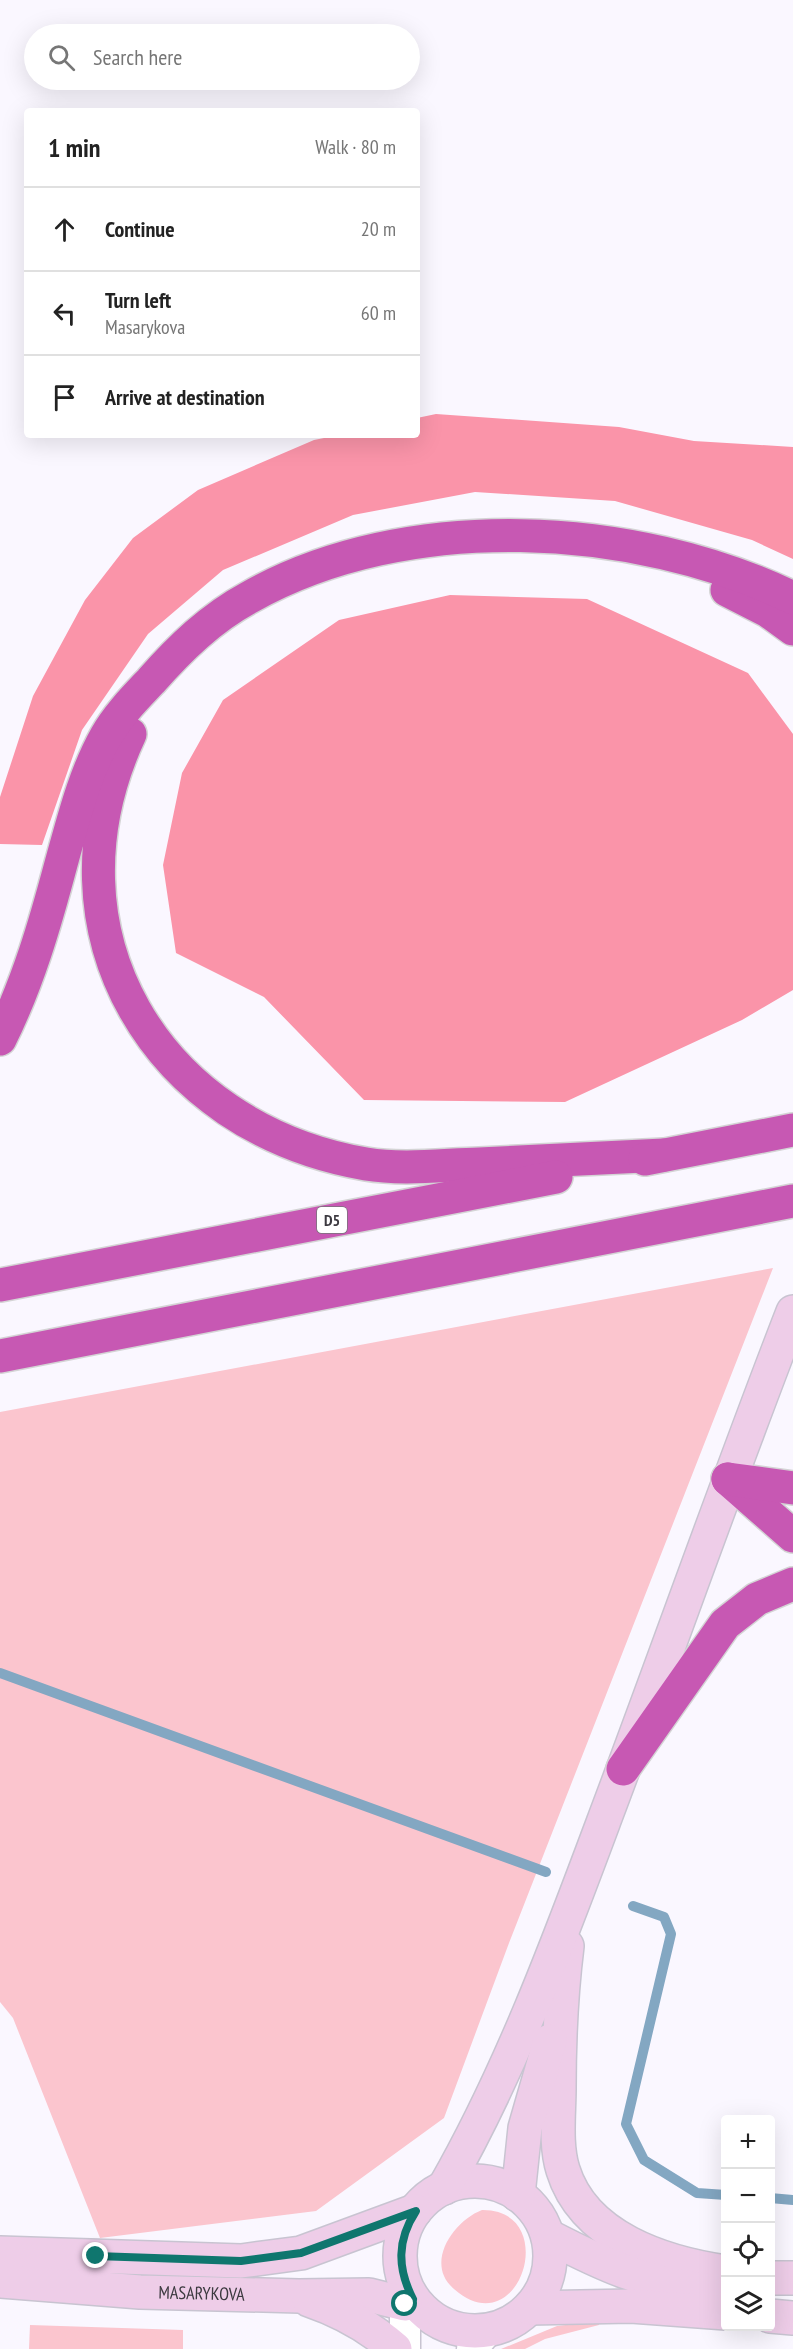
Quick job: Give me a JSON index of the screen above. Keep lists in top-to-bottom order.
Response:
{
  "streets": {
    "highway": ["D5"],
    "main road": ["MASARYKOVA"]
  },
  "page": {
    "search": "Search here",
    "heading": ["1 min", "Walk · 80 m"],
    "list": [
      ["Continue", "20 m"],
      ["Turn left", "Masarykova", "60 m"],
      "Arrive at destination"
    ],
    "map_buttons": ["+", "−"]
  }
}
